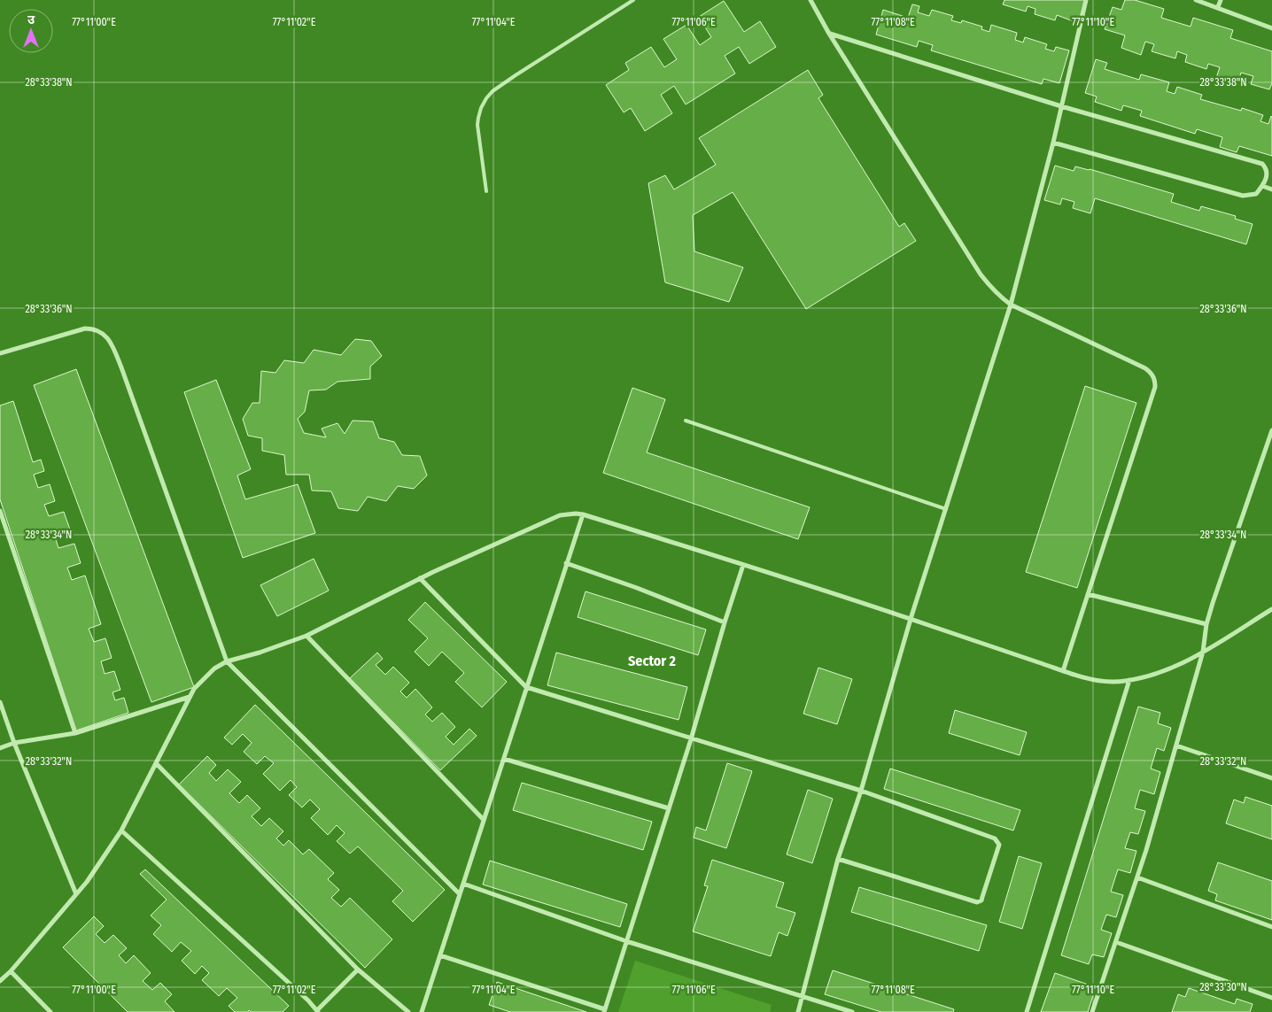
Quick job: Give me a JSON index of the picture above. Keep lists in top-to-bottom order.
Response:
{
  "districts": ["Sector 2"],
  "north": "top",
  "coordinates": [
    "77°11'00\"E",
    "77°11'02\"E",
    "77°11'04\"E",
    "77°11'06\"E",
    "77°11'08\"E",
    "77°11'10\"E",
    "28°33'38\"N",
    "28°33'36\"N",
    "28°33'34\"N",
    "28°33'32\"N",
    "28°33'30\"N"
  ]
}
